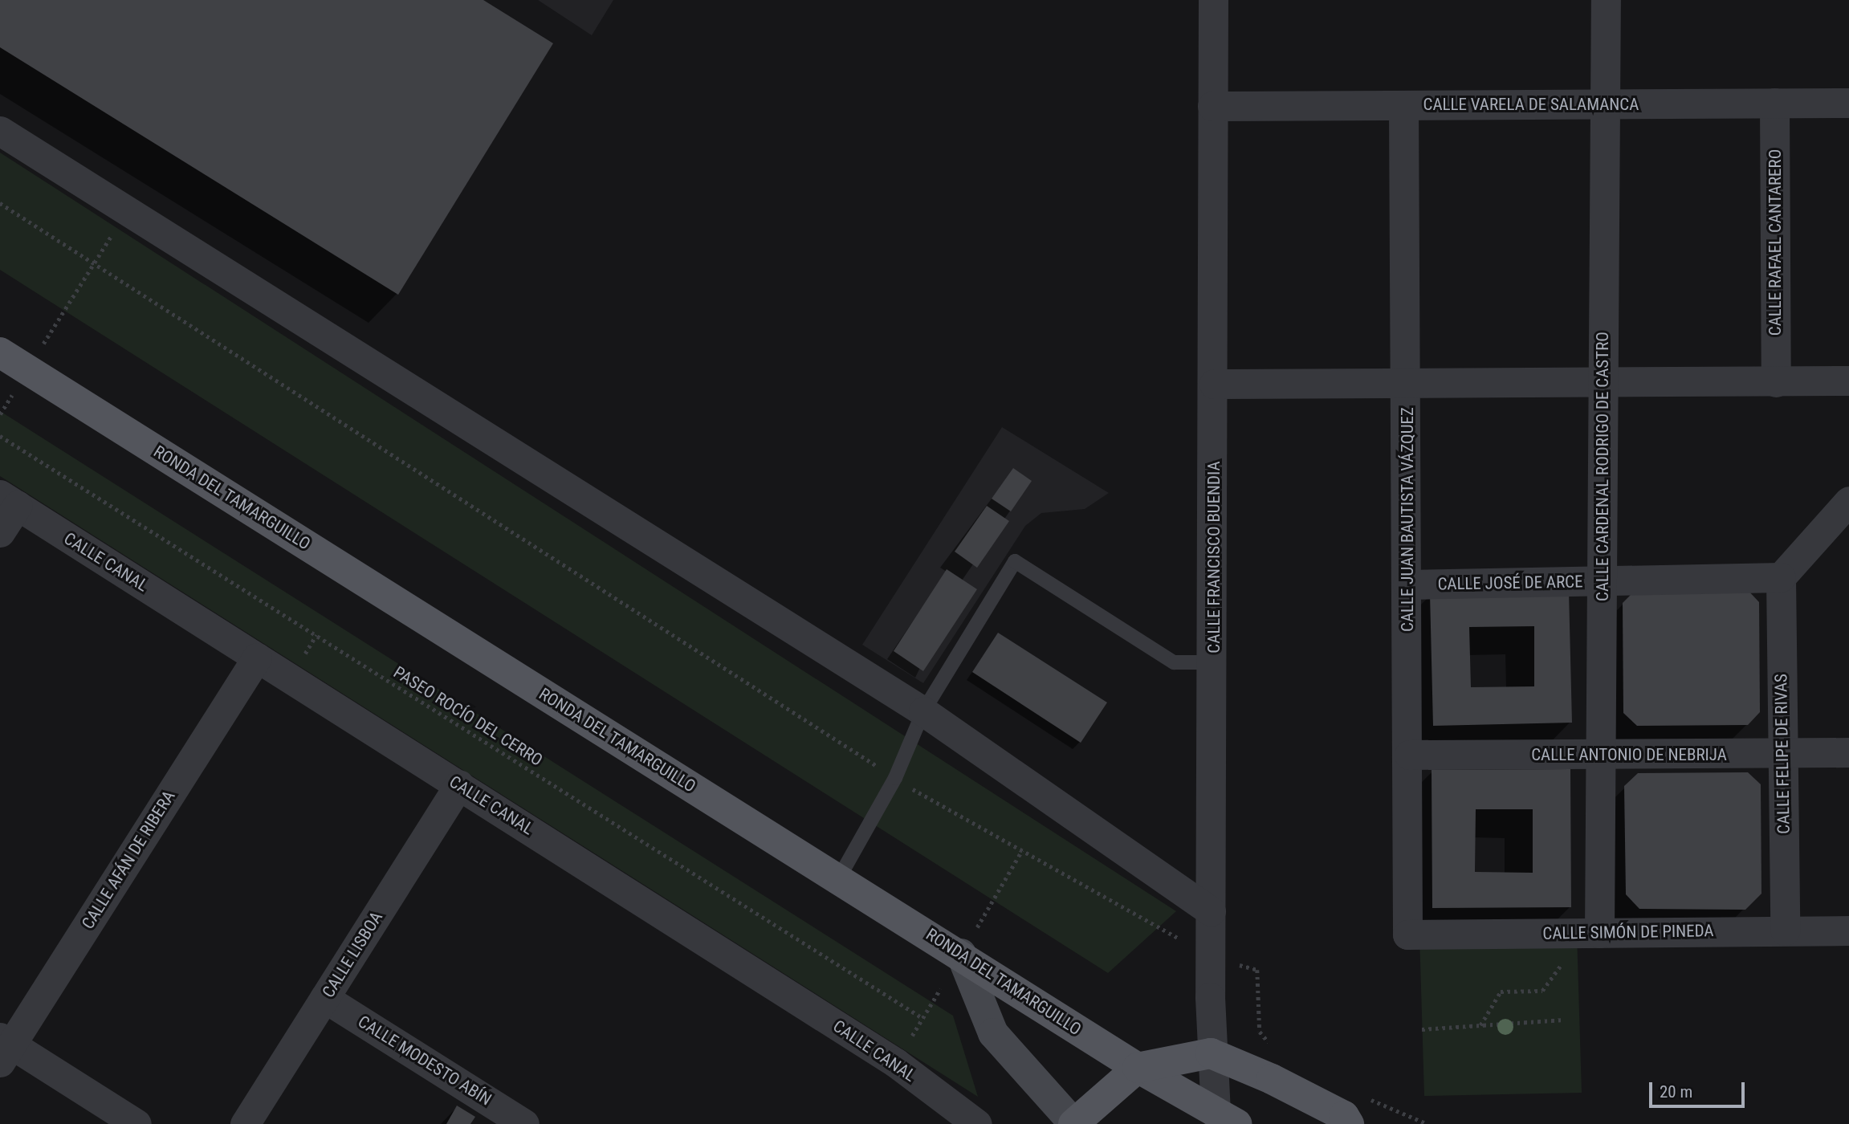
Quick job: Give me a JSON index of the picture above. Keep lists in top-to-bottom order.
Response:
{
  "streets": {
    "main road": ["RONDA DEL TAMARGUILLO"],
    "street": [
      "CALLE VARELA DE SALAMANCA",
      "CALLE RAFAEL CANTARERO",
      "CALLE CARDENAL RODRIGO DE CASTRO",
      "CALLE JUAN BAUTISTA VÁZQUEZ",
      "CALLE FRANCISCO BUENDIA",
      "CALLE CANAL",
      "CALLE JOSÉ DE ARCE",
      "CALLE FELIPE DE RIVAS",
      "CALLE ANTONIO DE NEBRIJA",
      "CALLE AFÁN DE RIBERA",
      "CALLE SIMÓN DE PINEDA",
      "CALLE LISBOA",
      "CALLE MODESTO ABÍN"
    ],
    "path": ["PASEO ROCÍO DEL CERRO"]
  },
  "crossings": [
    ["CALLE VARELA DE SALAMANCA", "CALLE RAFAEL CANTARERO"],
    ["CALLE VARELA DE SALAMANCA", "CALLE CARDENAL RODRIGO DE CASTRO"],
    ["CALLE VARELA DE SALAMANCA", "CALLE JUAN BAUTISTA VÁZQUEZ"],
    ["CALLE VARELA DE SALAMANCA", "CALLE FRANCISCO BUENDIA"],
    ["CALLE CARDENAL RODRIGO DE CASTRO", "CALLE JOSÉ DE ARCE"],
    ["CALLE CARDENAL RODRIGO DE CASTRO", "CALLE ANTONIO DE NEBRIJA"],
    ["CALLE CARDENAL RODRIGO DE CASTRO", "CALLE SIMÓN DE PINEDA"],
    ["RONDA DEL TAMARGUILLO", "CALLE FRANCISCO BUENDIA"],
    ["CALLE JUAN BAUTISTA VÁZQUEZ", "CALLE JOSÉ DE ARCE"],
    ["CALLE JUAN BAUTISTA VÁZQUEZ", "CALLE ANTONIO DE NEBRIJA"],
    ["CALLE JUAN BAUTISTA VÁZQUEZ", "CALLE SIMÓN DE PINEDA"],
    ["CALLE CANAL", "CALLE AFÁN DE RIBERA"],
    ["CALLE CANAL", "CALLE LISBOA"],
    ["CALLE JOSÉ DE ARCE", "CALLE FELIPE DE RIVAS"],
    ["CALLE FELIPE DE RIVAS", "CALLE ANTONIO DE NEBRIJA"],
    ["CALLE FELIPE DE RIVAS", "CALLE SIMÓN DE PINEDA"],
    ["CALLE LISBOA", "CALLE MODESTO ABÍN"]
  ],
  "scale_bar": "20 m"
}
